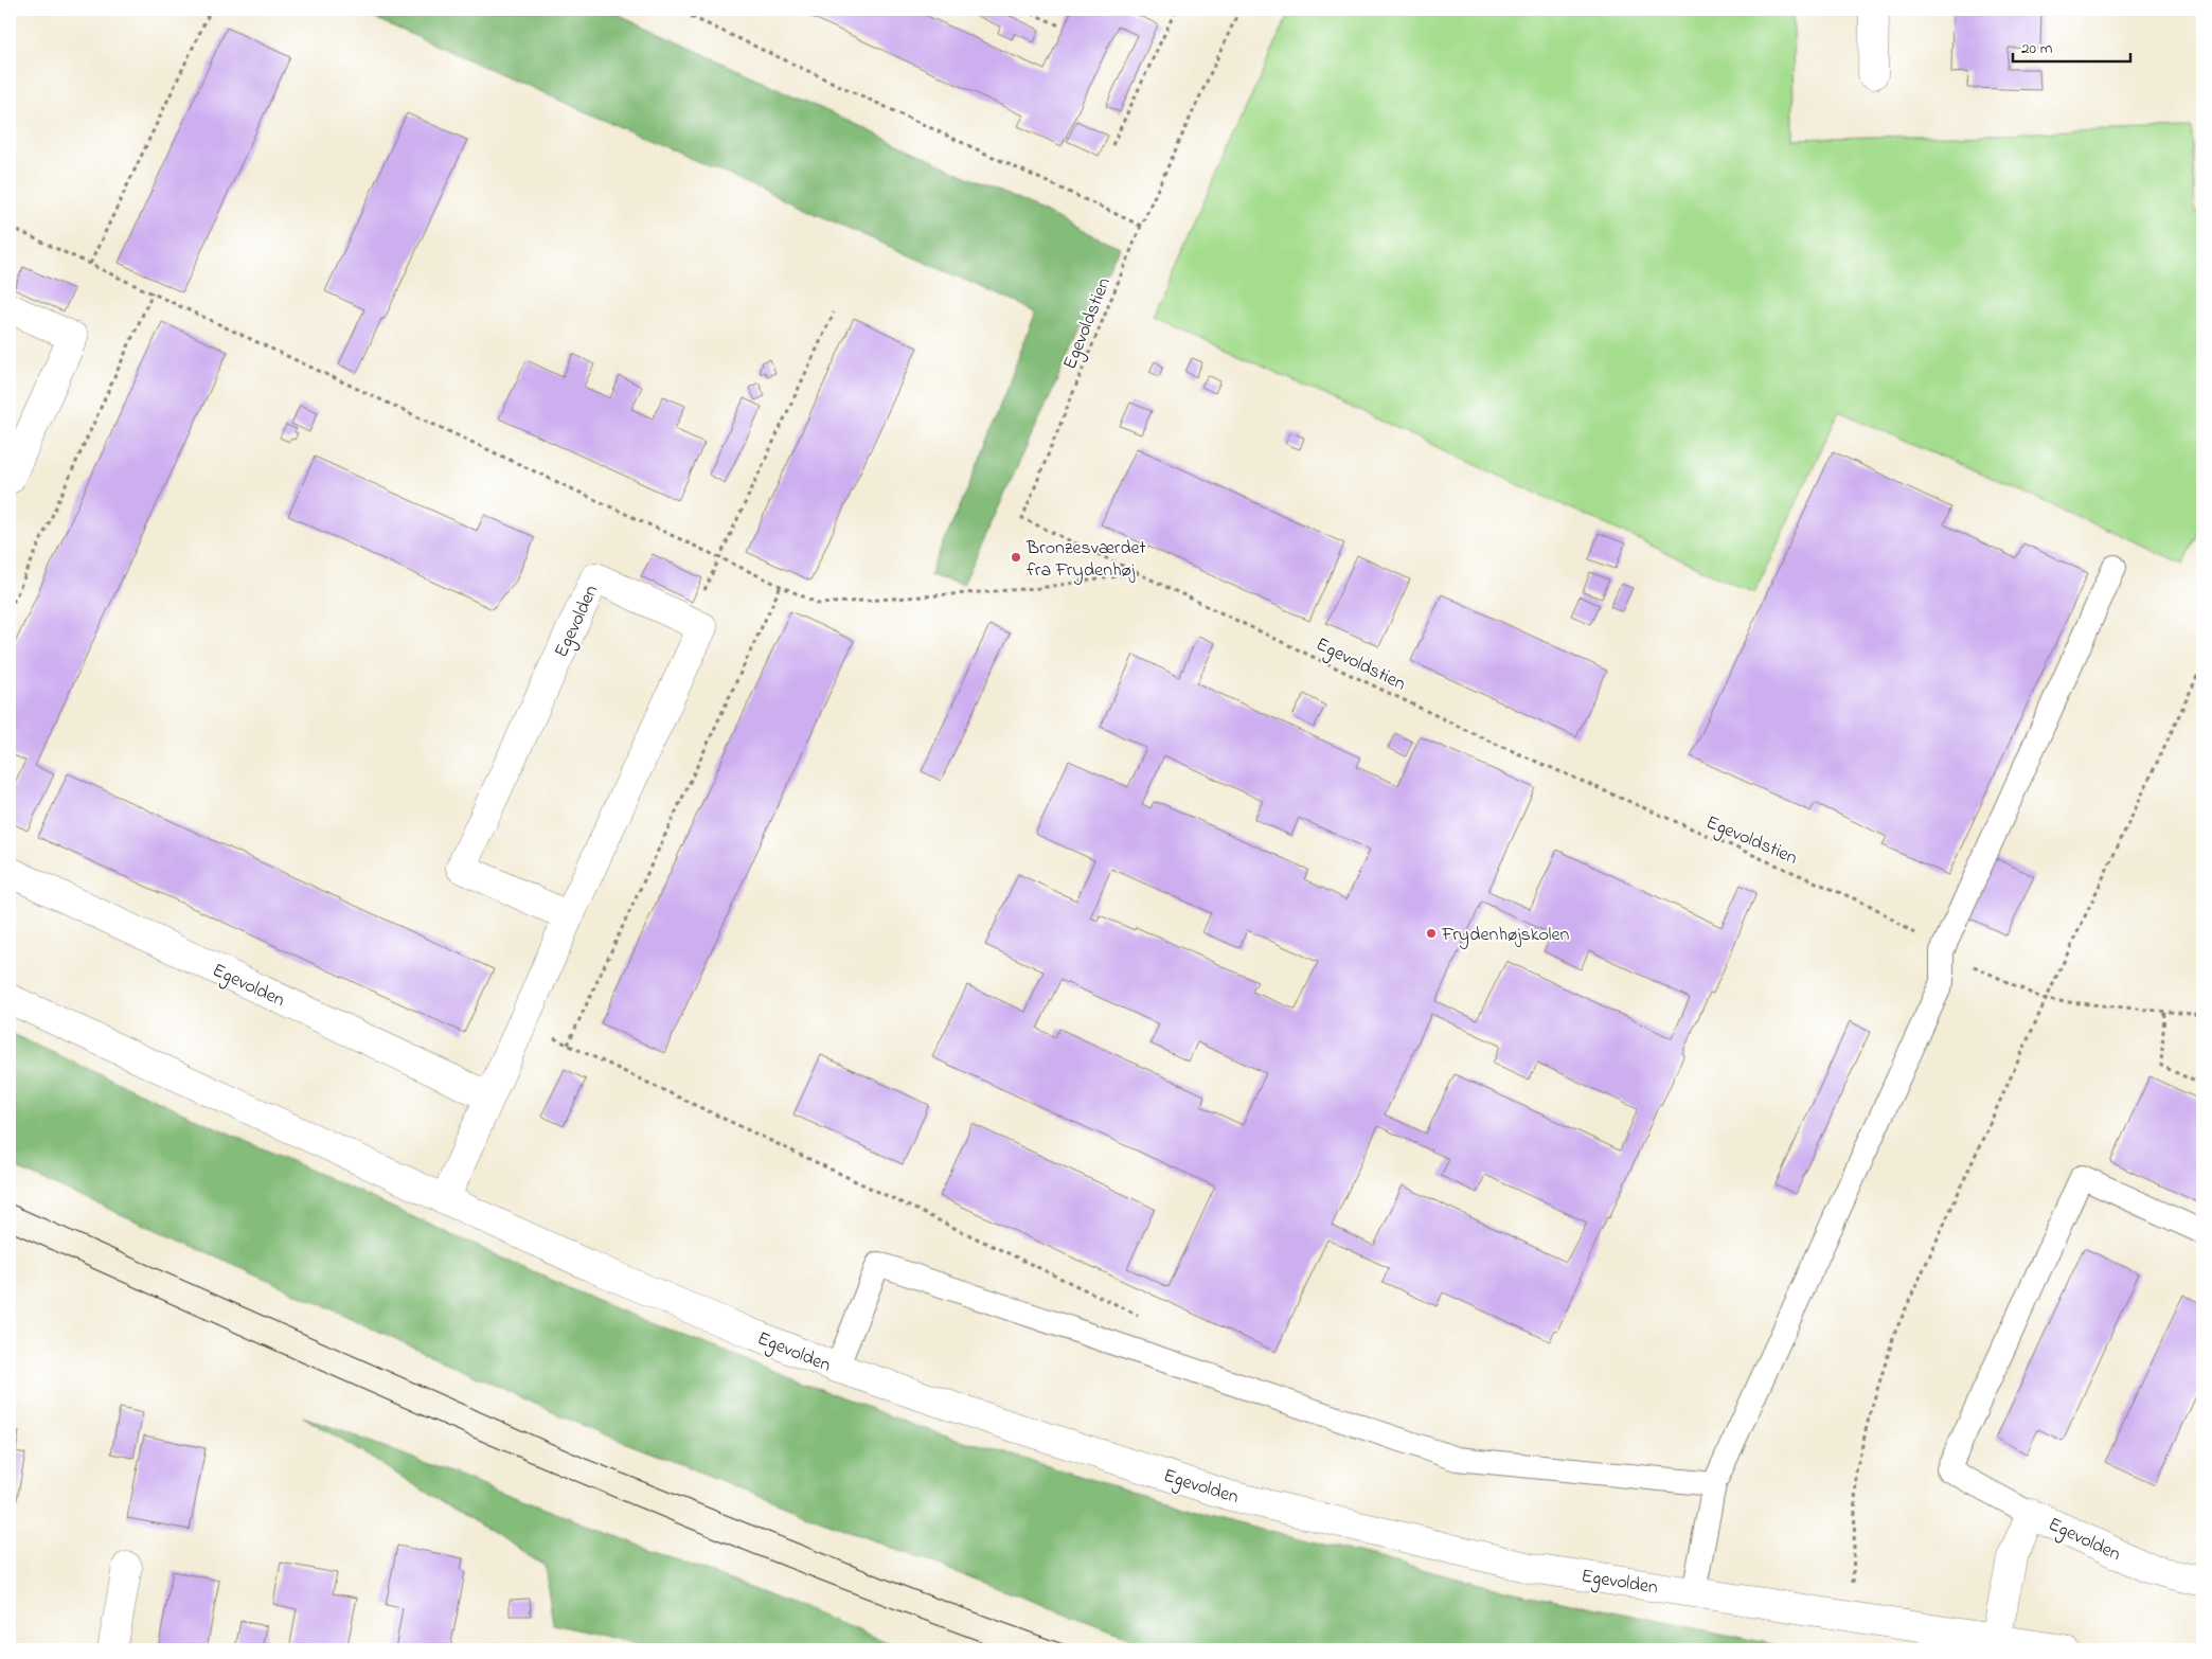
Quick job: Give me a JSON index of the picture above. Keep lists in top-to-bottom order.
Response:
{
  "streets": {
    "street": ["Egevolden"],
    "path": ["Egevoldstien"]
  },
  "places": ["Bronzesværdet fra Frydenhøj", "Frydenhøjskolen"],
  "scale_bar": "20 m"
}
